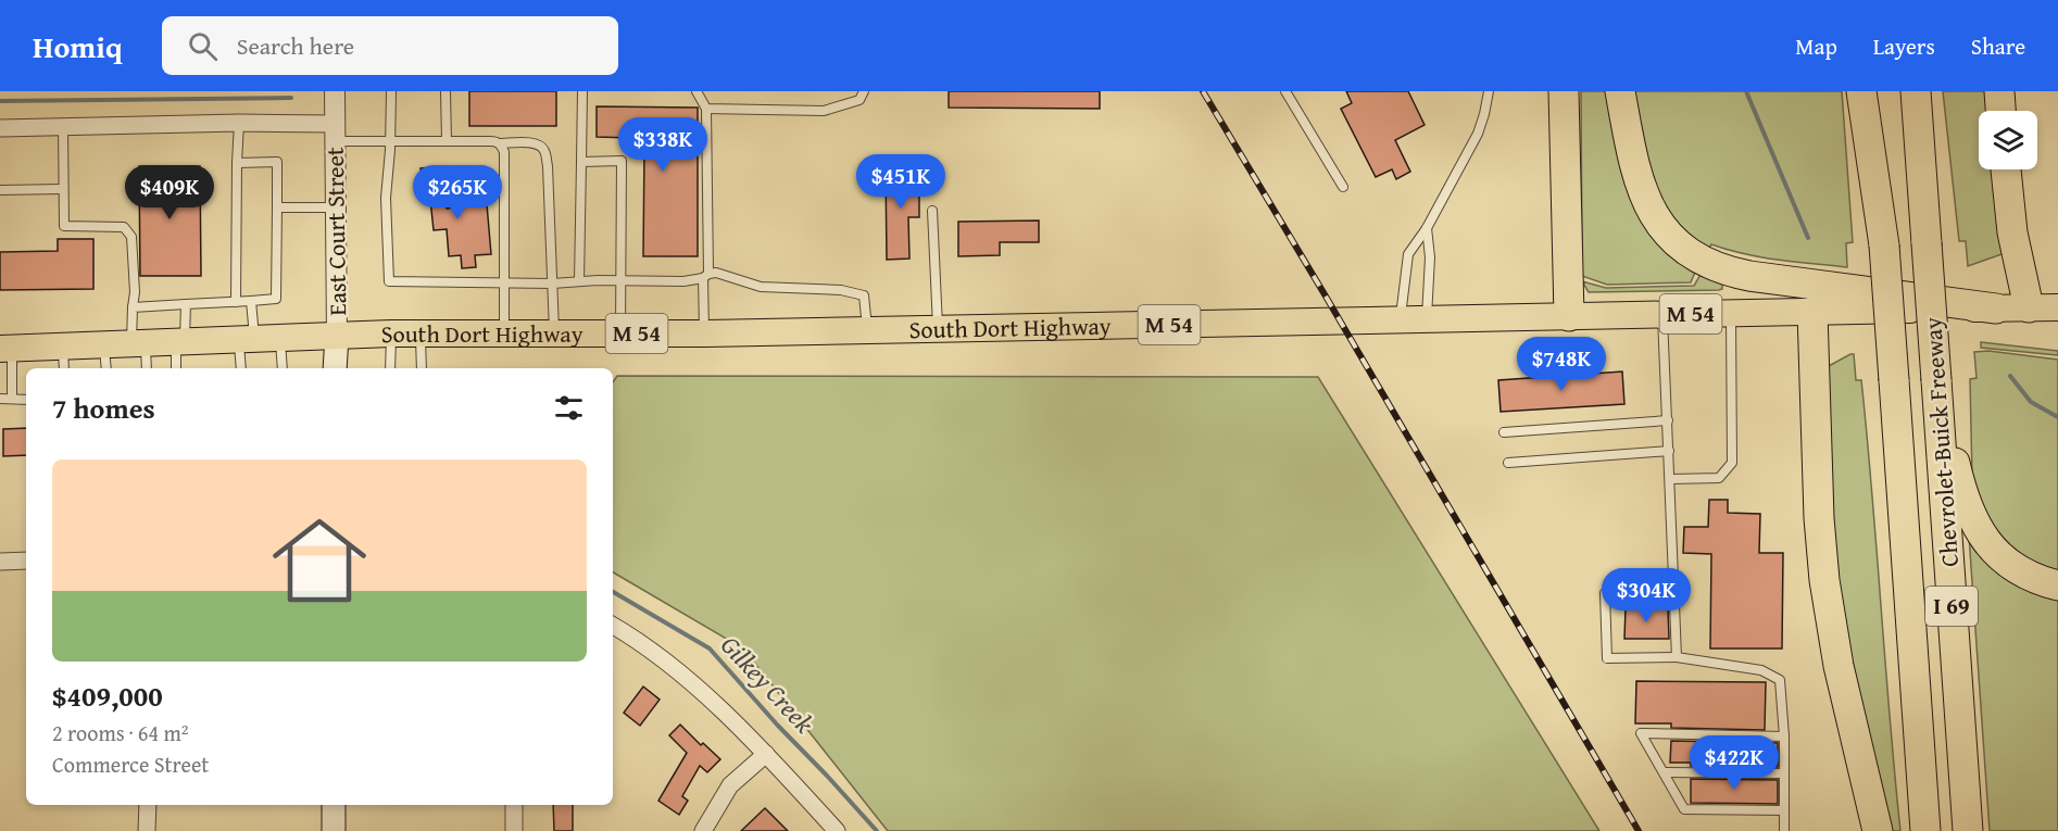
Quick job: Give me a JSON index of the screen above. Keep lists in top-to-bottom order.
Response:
{
  "streets": {
    "highway": ["Chevrolet-Buick Freeway", "I 69"],
    "main road": ["East Court Street", "M 54", "South Dort Highway"]
  },
  "crossings": [
    ["East Court Street", "South Dort Highway"]
  ],
  "water": ["Gilkey Creek"],
  "page": {
    "header": "Homiq",
    "search": "Search here",
    "nav": ["Map", "Layers", "Share"],
    "price": [
      "$338K",
      "$451K",
      "$409K",
      "$265K",
      "$748K",
      "$304K",
      "$422K"
    ],
    "heading": "7 homes",
    "list": [
      {
        "name": "$409,000",
        "note": "2 rooms · 64 m² · Commerce Street"
      }
    ]
  }
}
